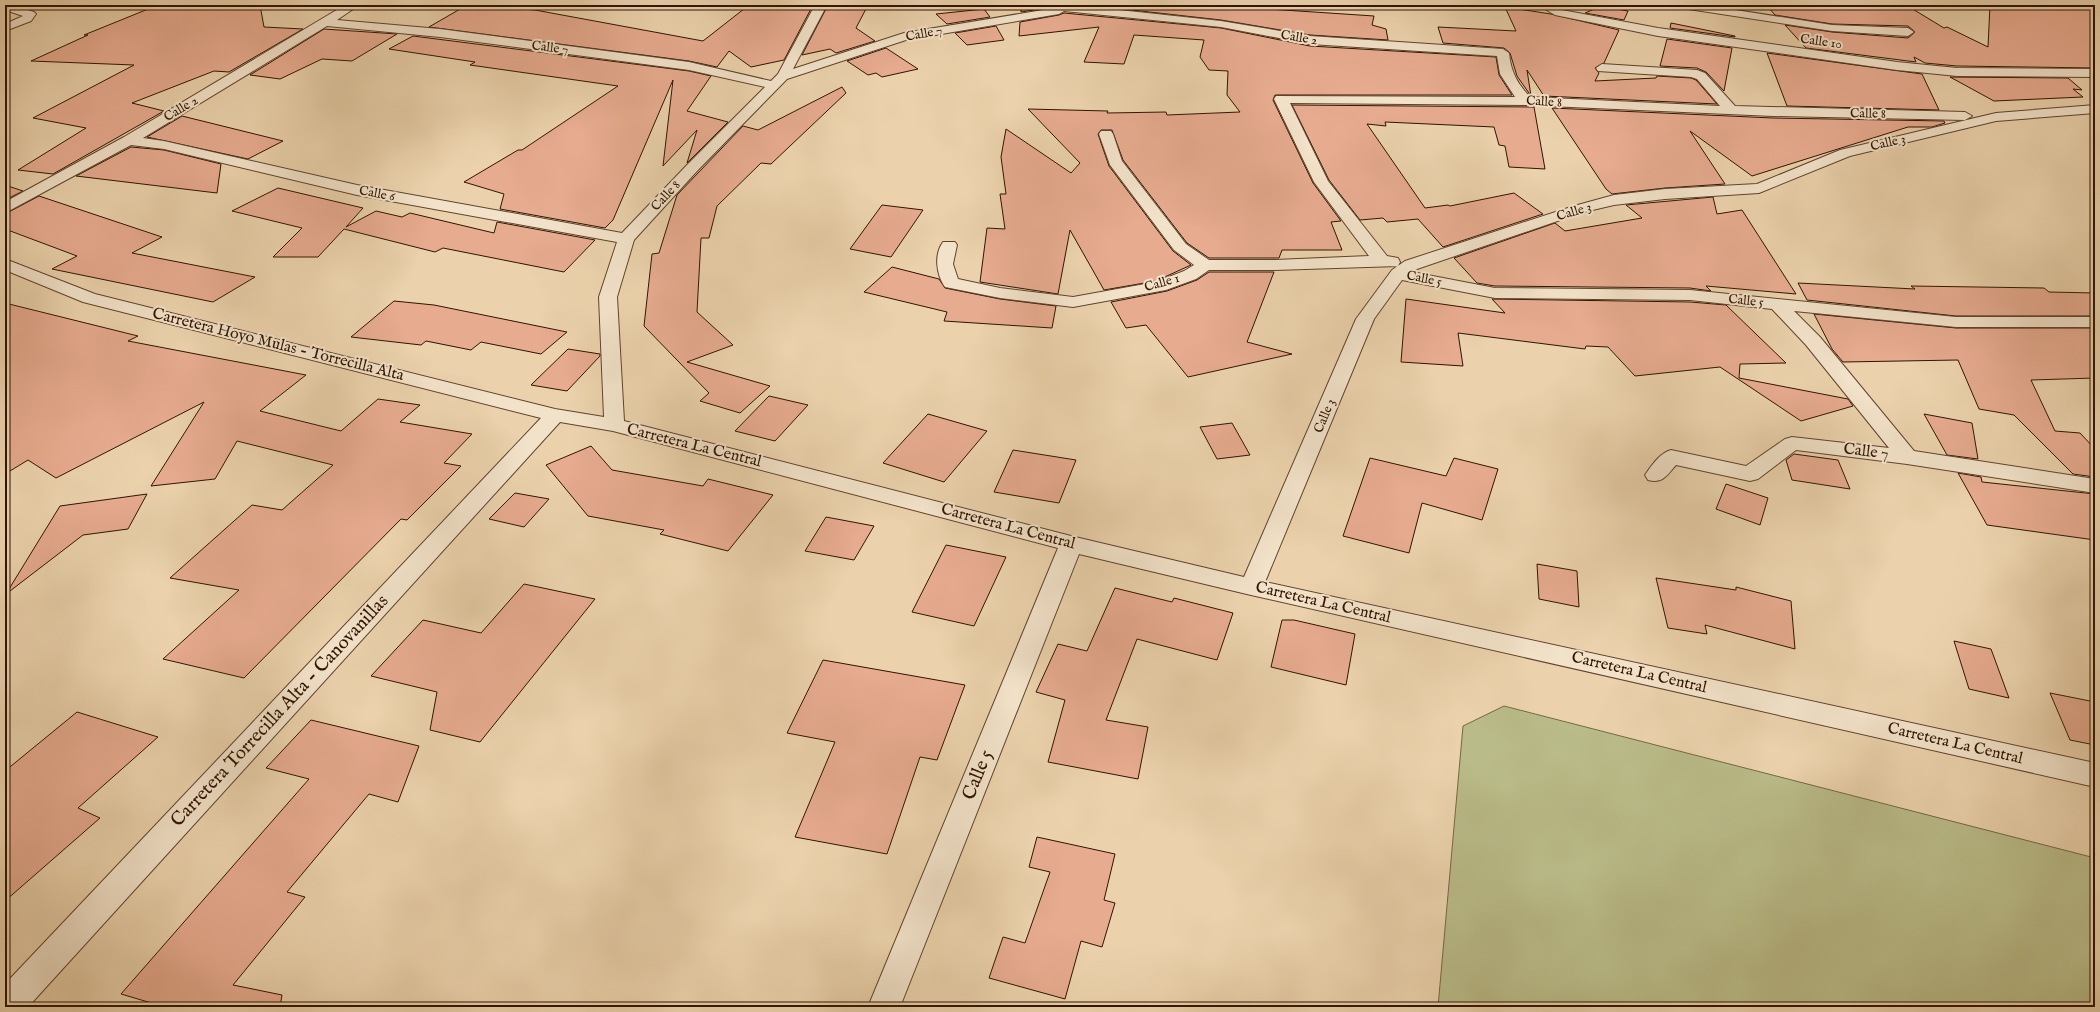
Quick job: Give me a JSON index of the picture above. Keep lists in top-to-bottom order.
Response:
{
  "streets": {
    "street": [
      "Calle 7",
      "Calle 2",
      "Calle 10",
      "Calle 8",
      "Calle 3",
      "Calle 6",
      "Calle 5",
      "Calle 1",
      "Carretera Hoyo Mulas - Torrecilla Alta",
      "Carretera La Central",
      "Carretera Torrecilla Alta - Canovanillas"
    ]
  },
  "crossings": [
    ["Calle 7", "Calle 2"],
    ["Calle 7", "Calle 8"],
    ["Calle 2", "Calle 8"],
    ["Calle 2", "Calle 6"],
    ["Calle 8", "Calle 3"],
    ["Calle 8", "Calle 6"],
    ["Calle 8", "Carretera La Central"],
    ["Calle 3", "Calle 5"],
    ["Calle 3", "Carretera La Central"],
    ["Calle 5", "Carretera La Central"],
    ["Carretera Hoyo Mulas - Torrecilla Alta", "Carretera La Central"],
    ["Carretera Hoyo Mulas - Torrecilla Alta", "Carretera Torrecilla Alta - Canovanillas"],
    ["Carretera La Central", "Carretera Torrecilla Alta - Canovanillas"]
  ]
}
